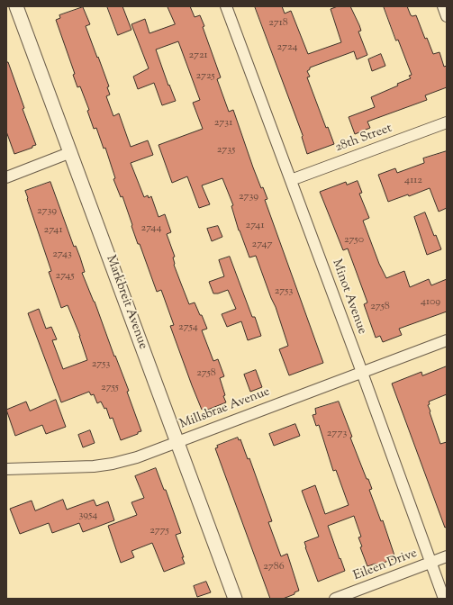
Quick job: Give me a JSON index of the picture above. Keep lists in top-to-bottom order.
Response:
{
  "streets": {
    "street": [
      "28th Street",
      "Minot Avenue",
      "Markbreit Avenue",
      "Millsbrae Avenue",
      "Eileen Drive"
    ]
  },
  "crossings": [
    ["28th Street", "Minot Avenue"],
    ["Minot Avenue", "Millsbrae Avenue"],
    ["Minot Avenue", "Eileen Drive"],
    ["Markbreit Avenue", "Millsbrae Avenue"]
  ],
  "house_numbers": [
    "2718",
    "2724",
    "2721",
    "2725",
    "2731",
    "2735",
    "4112",
    "2739",
    "2739",
    "2741",
    "2744",
    "2741",
    "2750",
    "2747",
    "2743",
    "2745",
    "2753",
    "4109",
    "2758",
    "2754",
    "2753",
    "2758",
    "2755",
    "2773",
    "3954",
    "2775",
    "2786"
  ]
}
